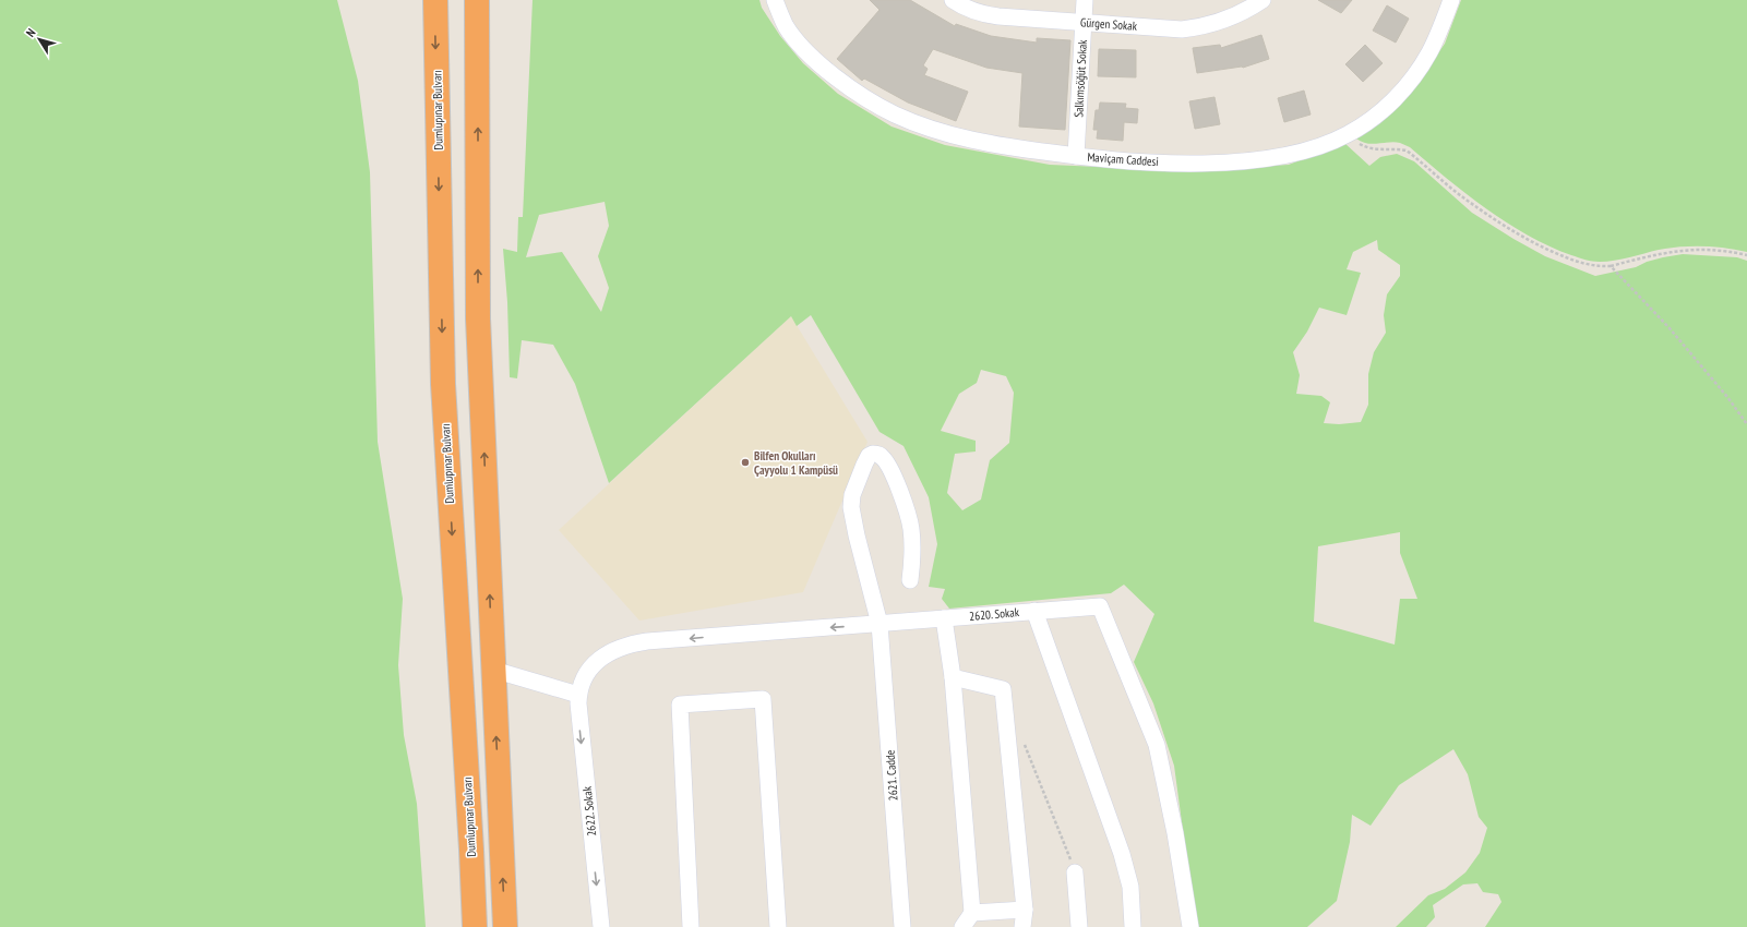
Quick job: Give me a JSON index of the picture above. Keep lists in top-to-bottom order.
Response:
{
  "streets": {
    "highway": ["Dumlupınar Bulvarı"],
    "street": [
      "Gürgen Sokak",
      "Salkımsöğüt Sokak",
      "Maviçam Caddesi",
      "2620. Sokak",
      "2621. Cadde",
      "2622. Sokak"
    ]
  },
  "crossings": [
    ["Gürgen Sokak", "Salkımsöğüt Sokak"],
    ["Salkımsöğüt Sokak", "Maviçam Caddesi"],
    ["2620. Sokak", "2621. Cadde"],
    ["2620. Sokak", "2622. Sokak"]
  ],
  "one_way": ["2620. Sokak", "2622. Sokak"],
  "places": ["Bilfen Okulları Çayyolu 1 Kampüsü"],
  "north": "top left"
}
